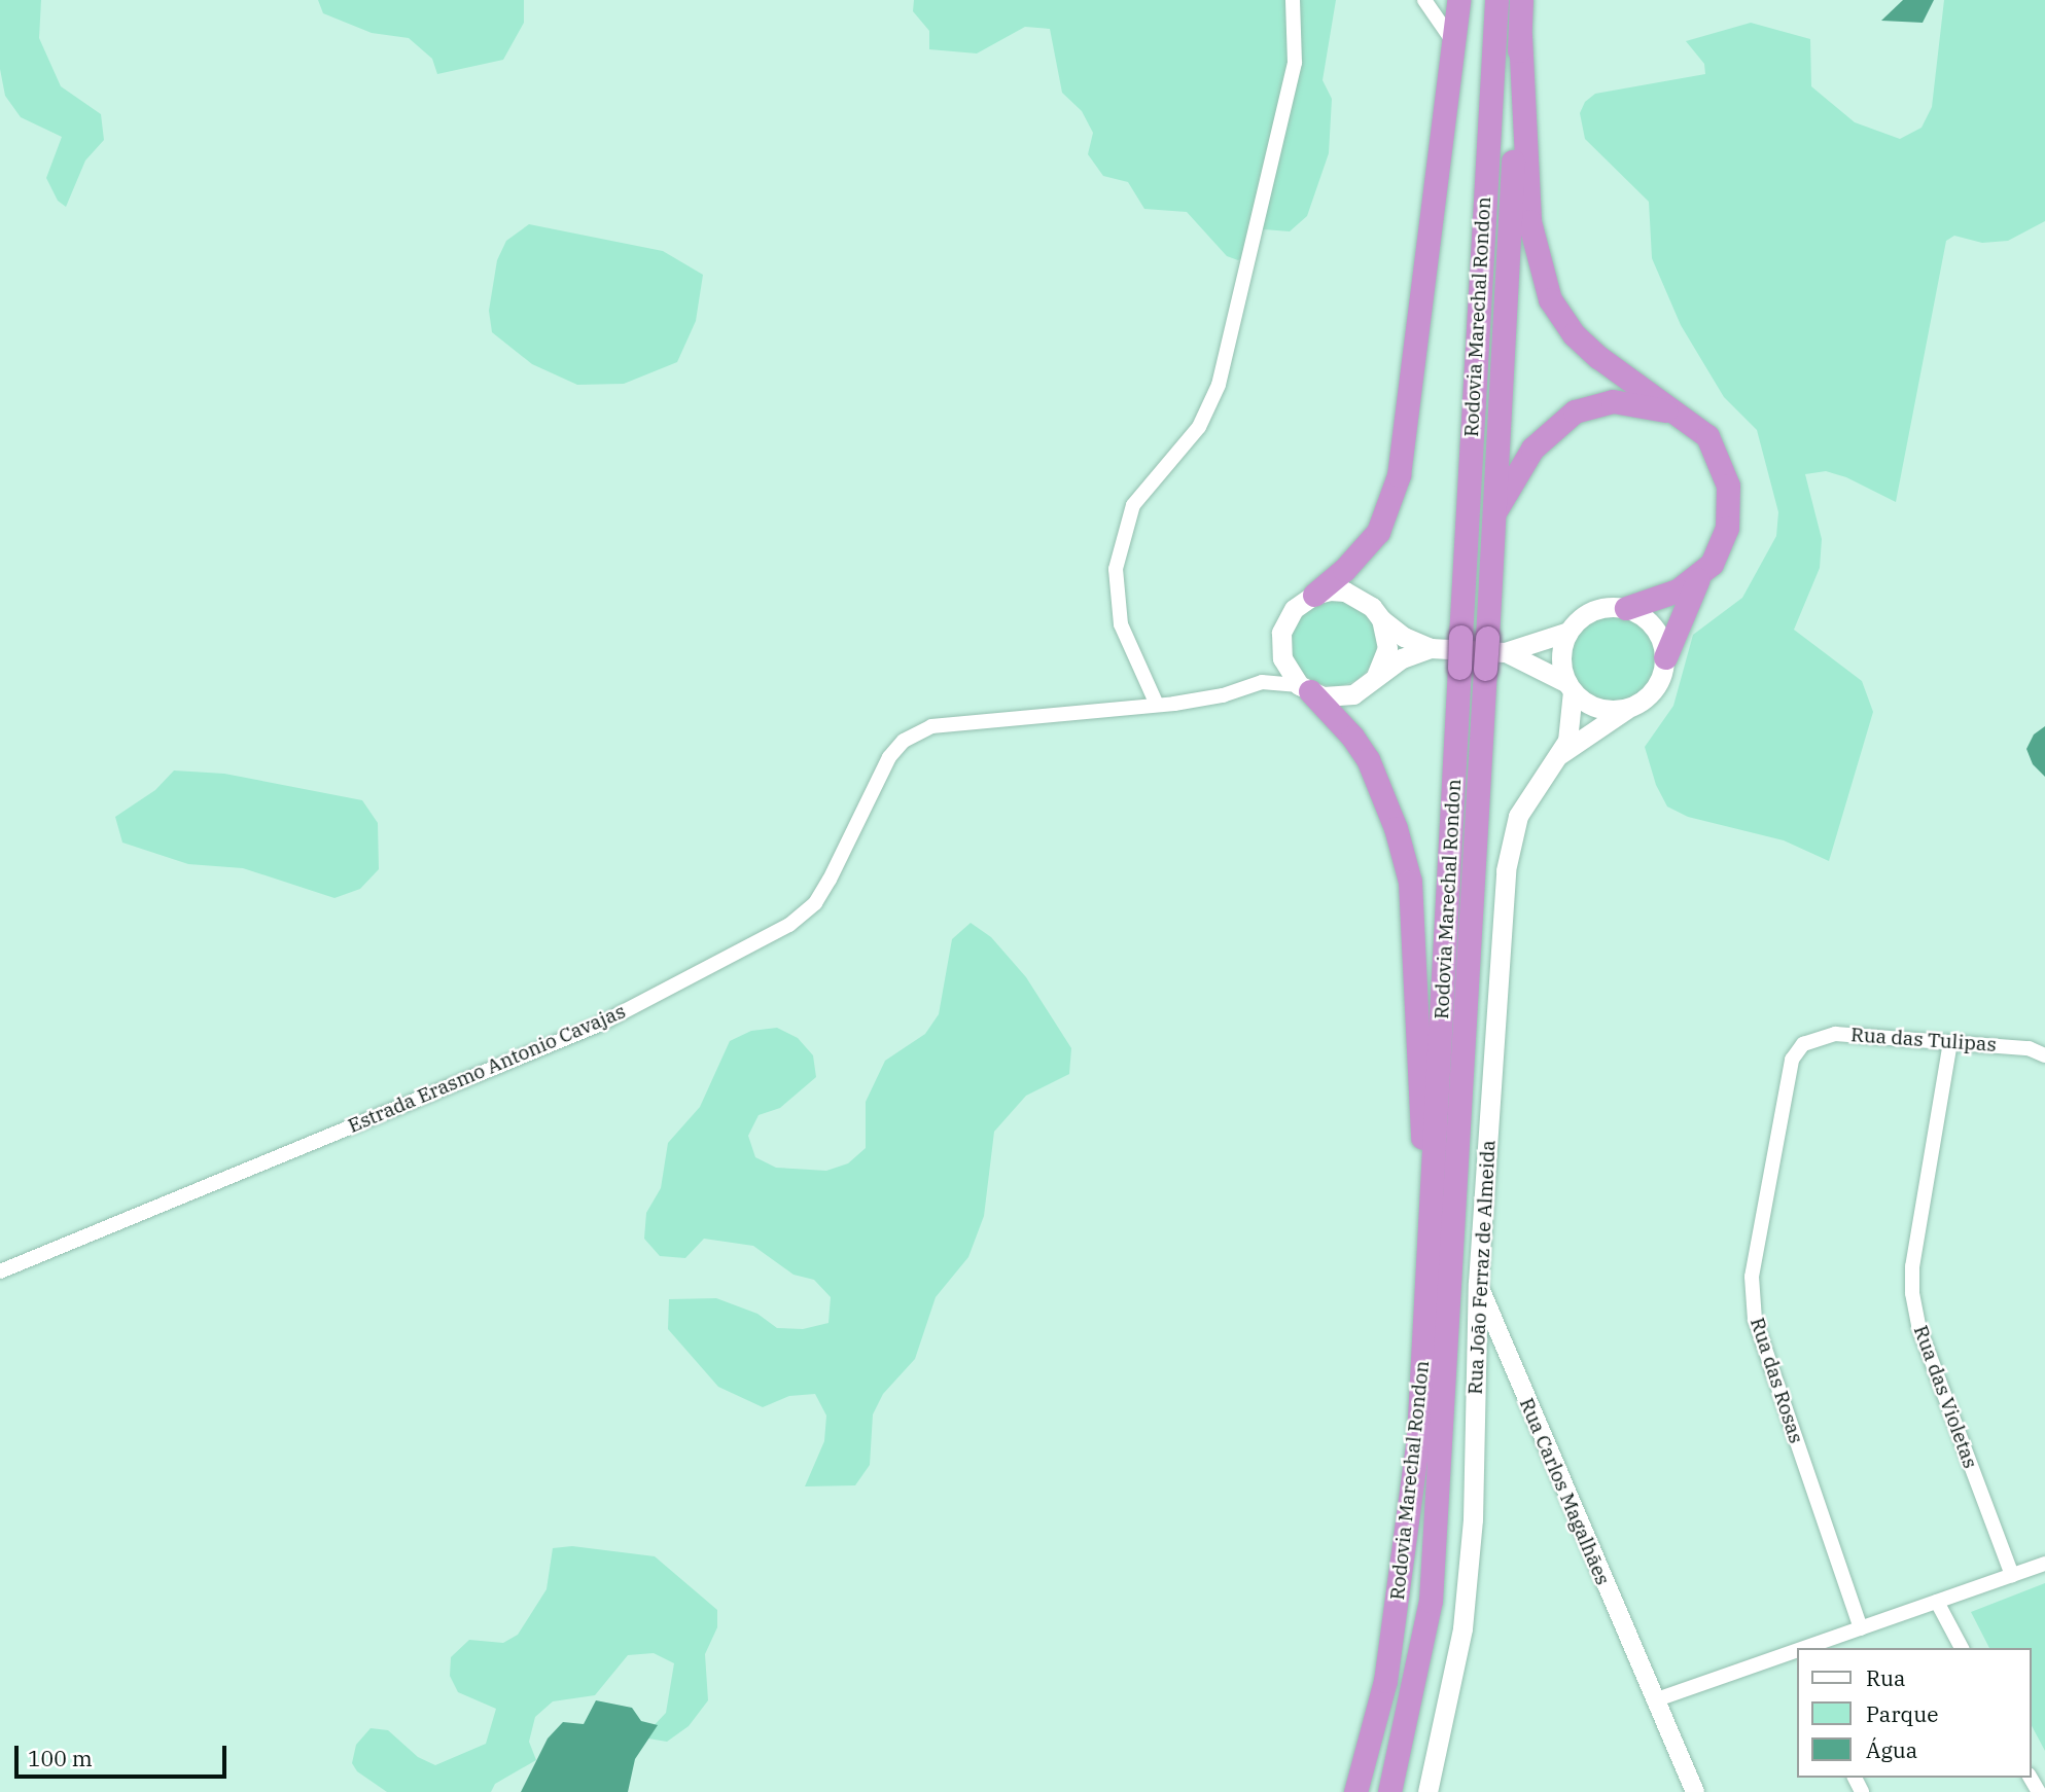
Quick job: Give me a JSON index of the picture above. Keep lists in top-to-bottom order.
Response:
{
  "streets": {
    "highway": ["Rodovia Marechal Rondon"],
    "main road": ["Rua João Ferraz de Almeida"],
    "street": [
      "Rua das Tulipas",
      "Estrada Erasmo Antonio Cavajas",
      "Rua das Rosas",
      "Rua das Violetas",
      "Rua Carlos Magalhães"
    ]
  },
  "crossings": [
    ["Rua das Tulipas", "Rua das Rosas"],
    ["Rua das Tulipas", "Rua das Violetas"],
    ["Rua João Ferraz de Almeida", "Rua Carlos Magalhães"]
  ],
  "legend": ["Rua", "Parque", "Água"],
  "scale_bar": "100 m"
}
